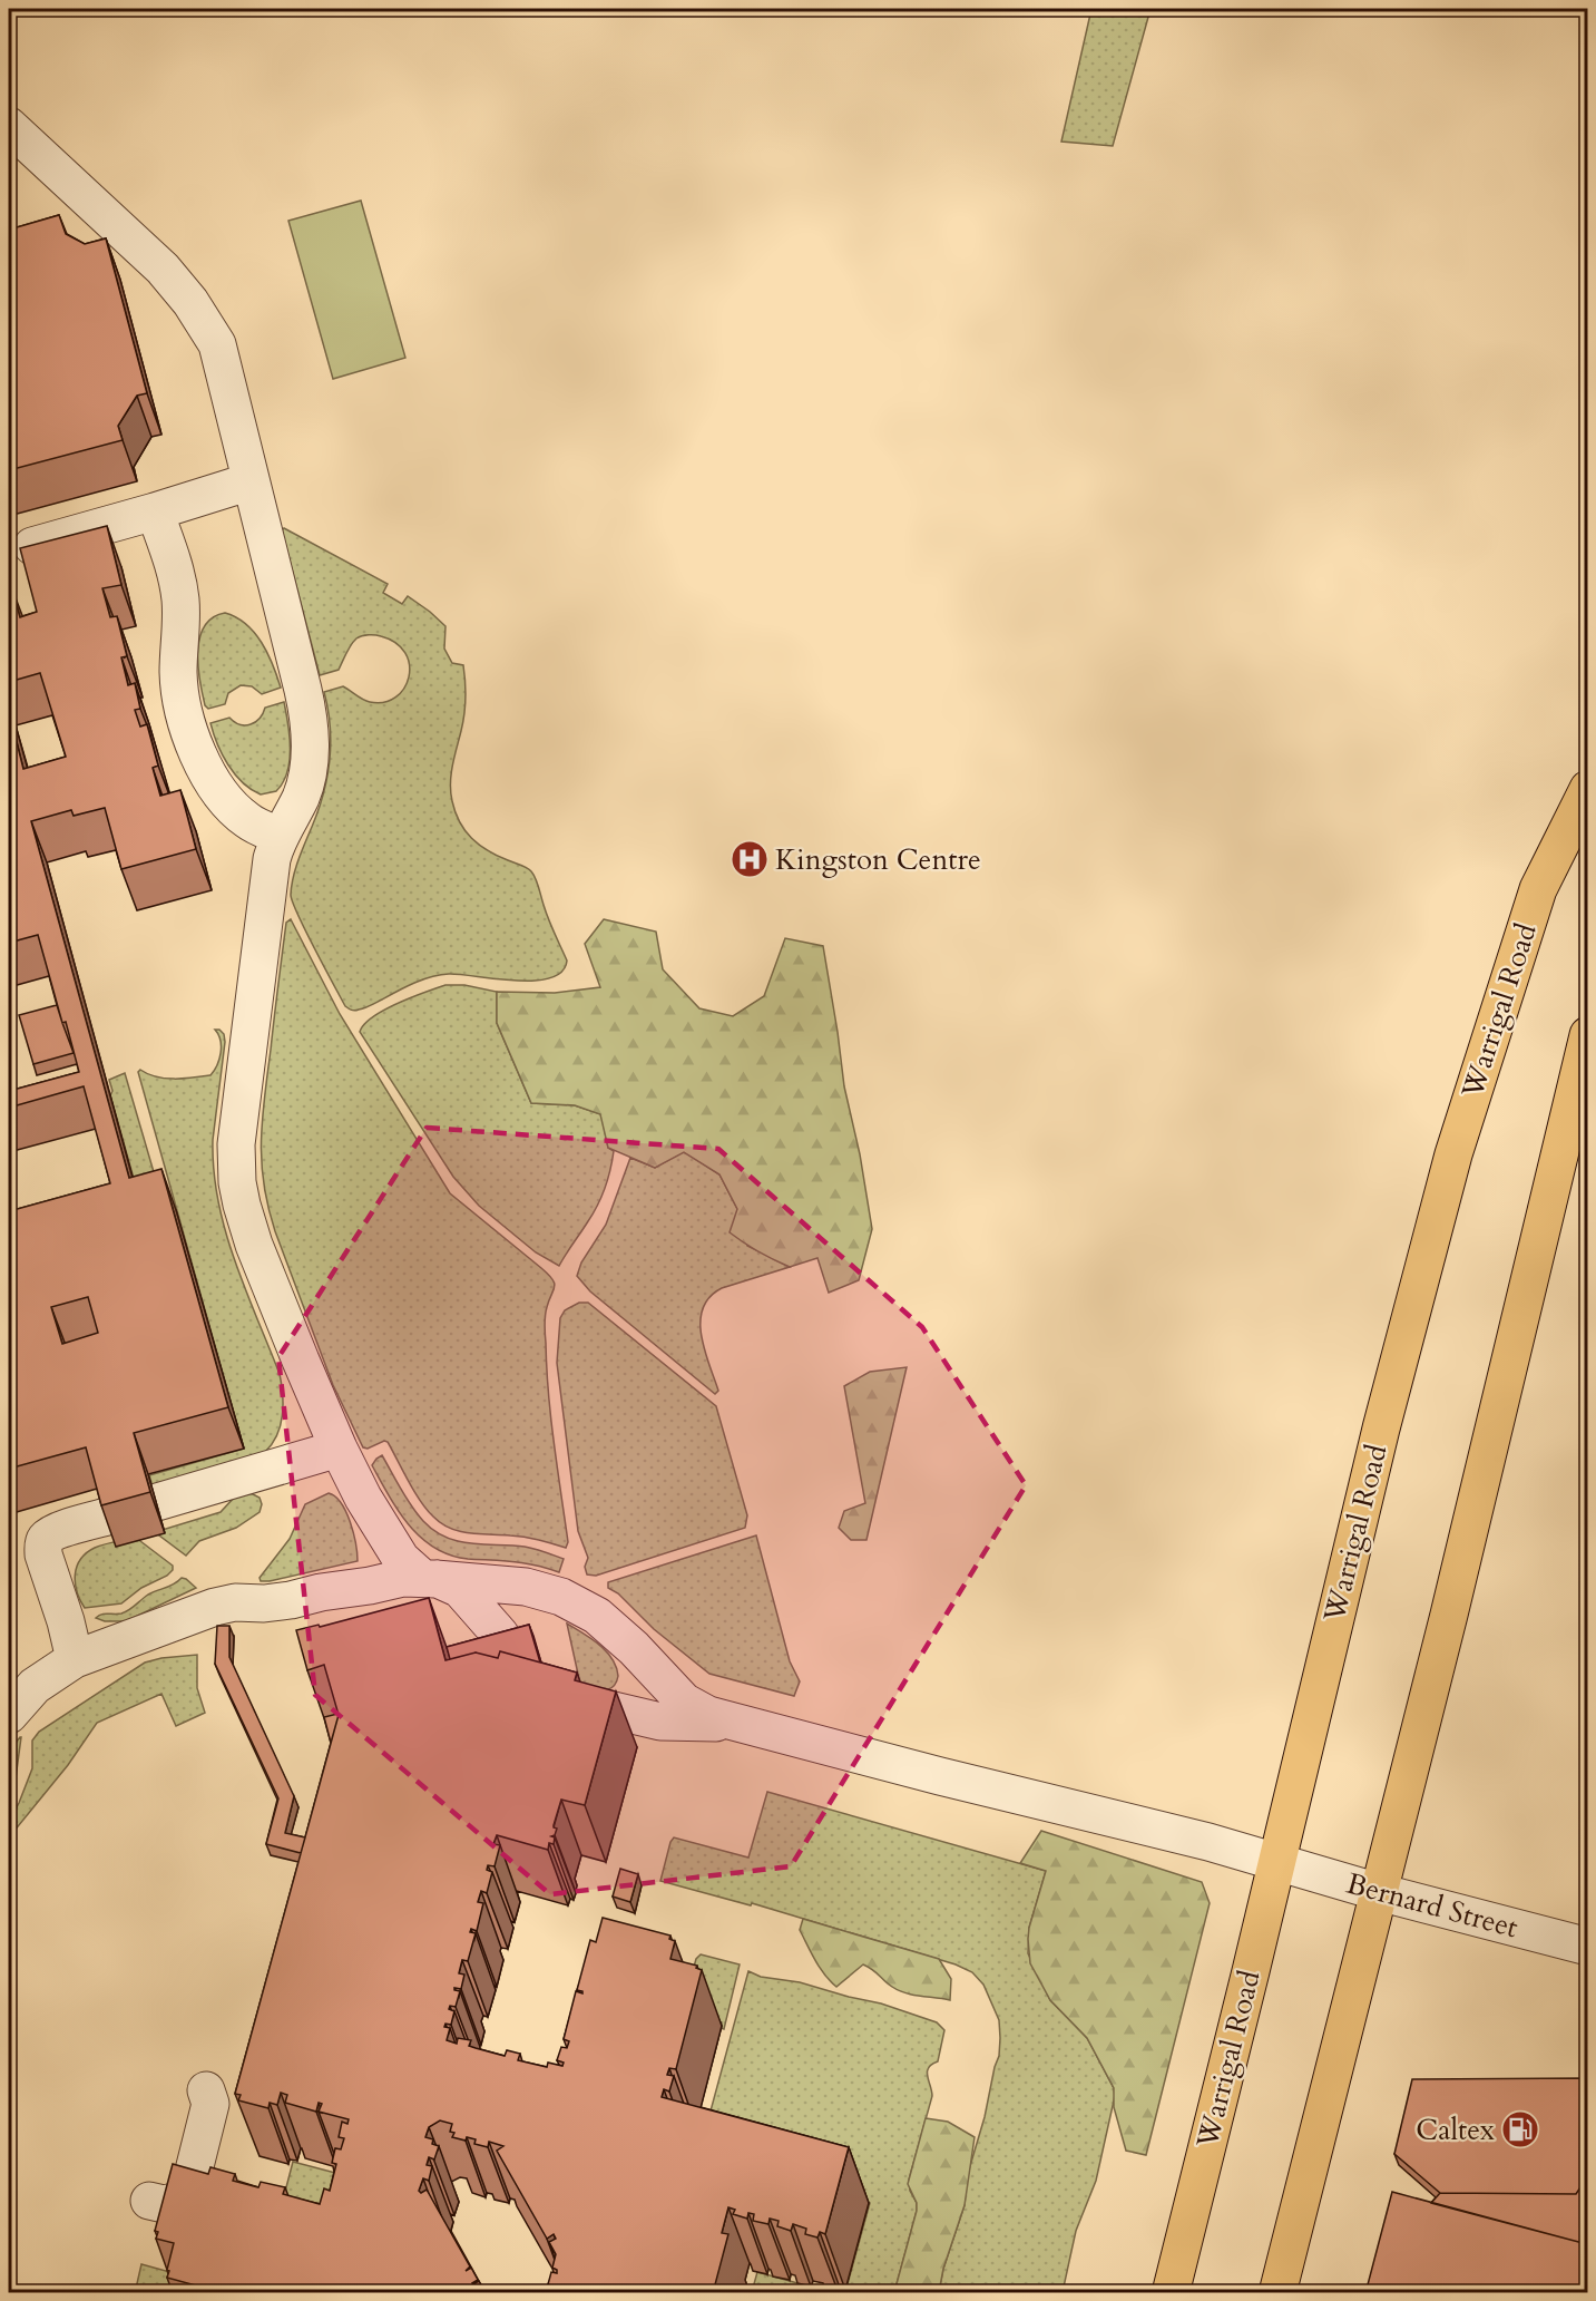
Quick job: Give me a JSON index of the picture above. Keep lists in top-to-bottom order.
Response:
{
  "streets": {
    "highway": ["Warrigal Road"],
    "street": ["Bernard Street"]
  },
  "crossings": [
    ["Warrigal Road", "Bernard Street"]
  ],
  "places": {
    "hospital": ["Kingston Centre"],
    "fuel station": ["Caltex"]
  }
}
